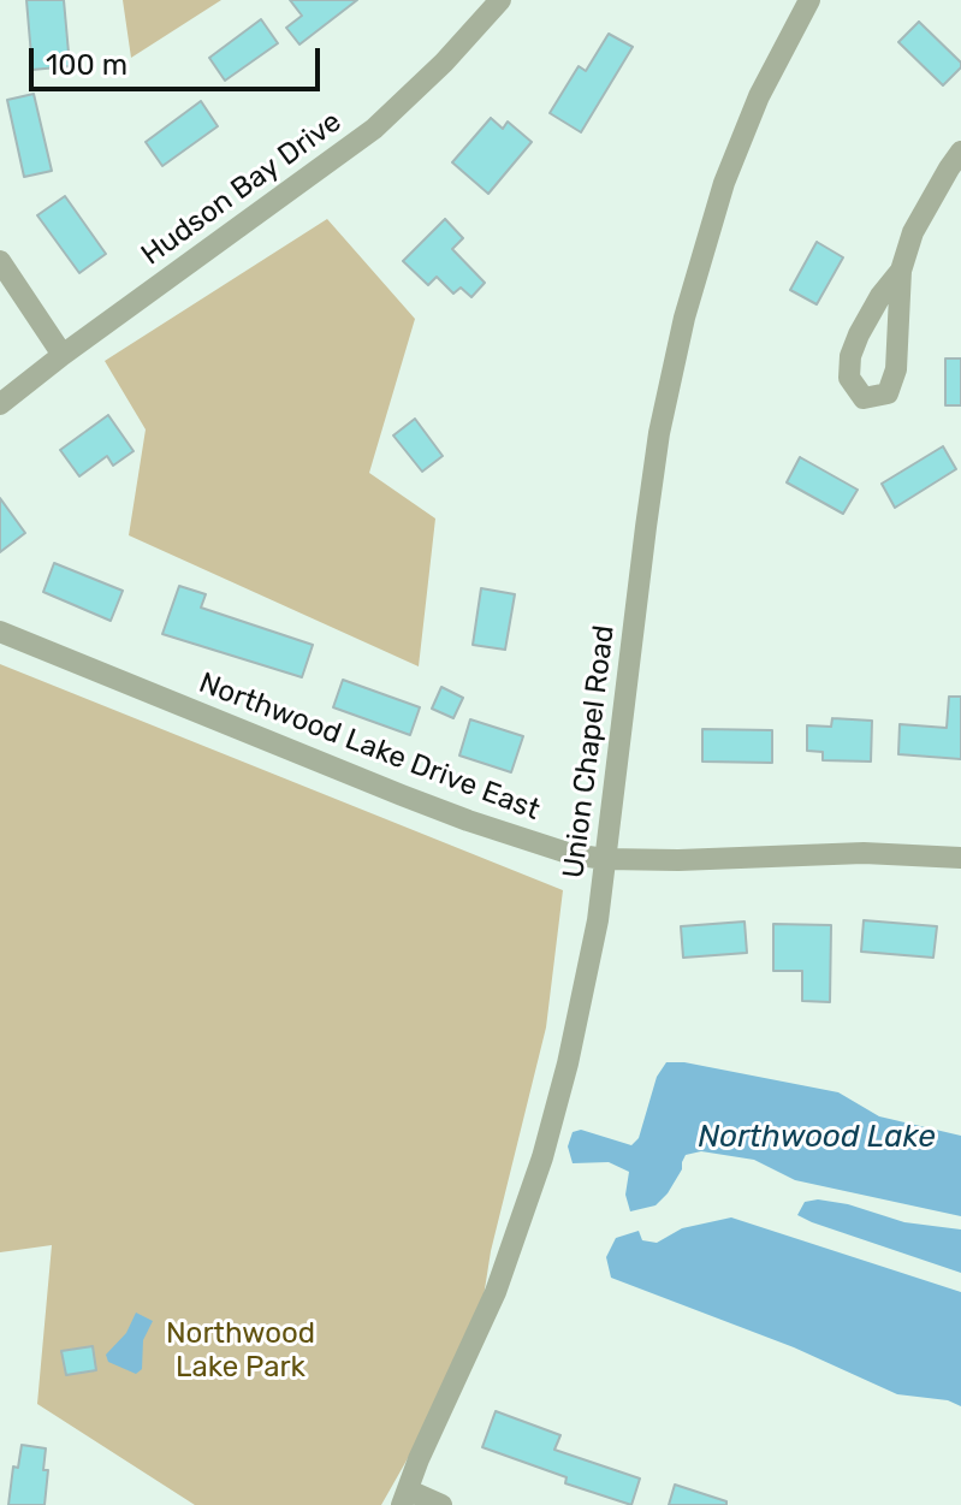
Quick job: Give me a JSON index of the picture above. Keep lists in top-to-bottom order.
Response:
{
  "streets": {
    "street": ["Hudson Bay Drive", "Northwood Lake Drive East", "Union Chapel Road"]
  },
  "crossings": [
    ["Northwood Lake Drive East", "Union Chapel Road"]
  ],
  "water": ["Northwood Lake"],
  "parks": ["Northwood Lake Park"],
  "scale_bar": "100 m"
}
